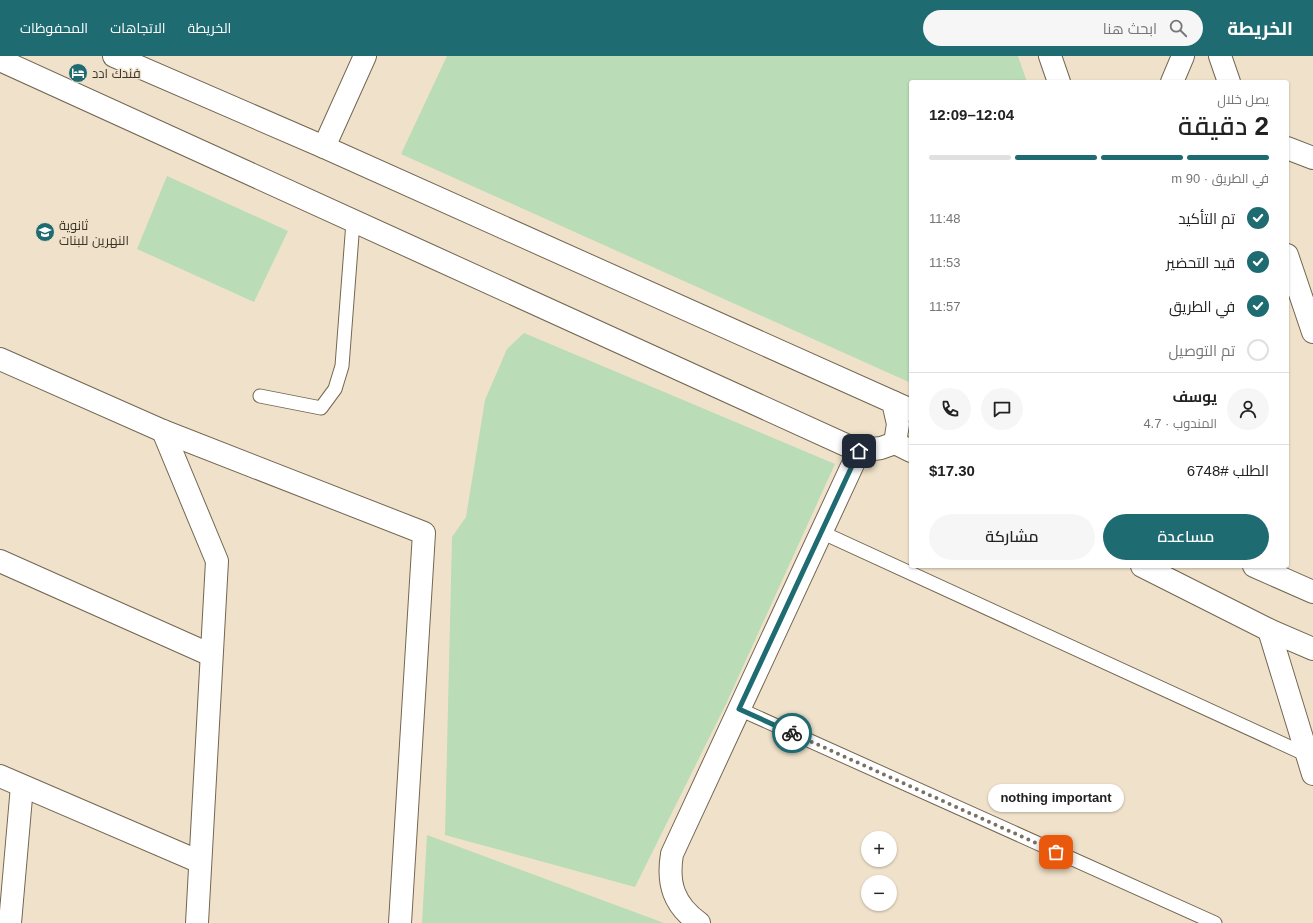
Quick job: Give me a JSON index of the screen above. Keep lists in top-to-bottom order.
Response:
{
  "places": {
    "hotel": ["فندك ادد"],
    "school or university": ["ثانوية النهرين للبنات"],
    "other": ["nothing important"]
  },
  "page": {
    "header": "الخريطة",
    "search": "ابحث هنا",
    "nav": ["الخريطة", "الاتجاهات", "المحفوظات"],
    "heading": ["2 دقيقة", "يصل خلال", "12:04–12:09"],
    "panel": [
      "يوسف",
      "المندوب · 4.7",
      "الطلب #6748",
      "$17.30"
    ],
    "bar": "في الطريق · 90 m",
    "list": [
      ["تم التأكيد", "11:48"],
      ["قيد التحضير", "11:53"],
      ["في الطريق", "11:57"],
      "تم التوصيل"
    ],
    "buttons": ["مساعدة", "مشاركة"],
    "bubble": "nothing important",
    "map_buttons": ["+", "−"]
  }
}
